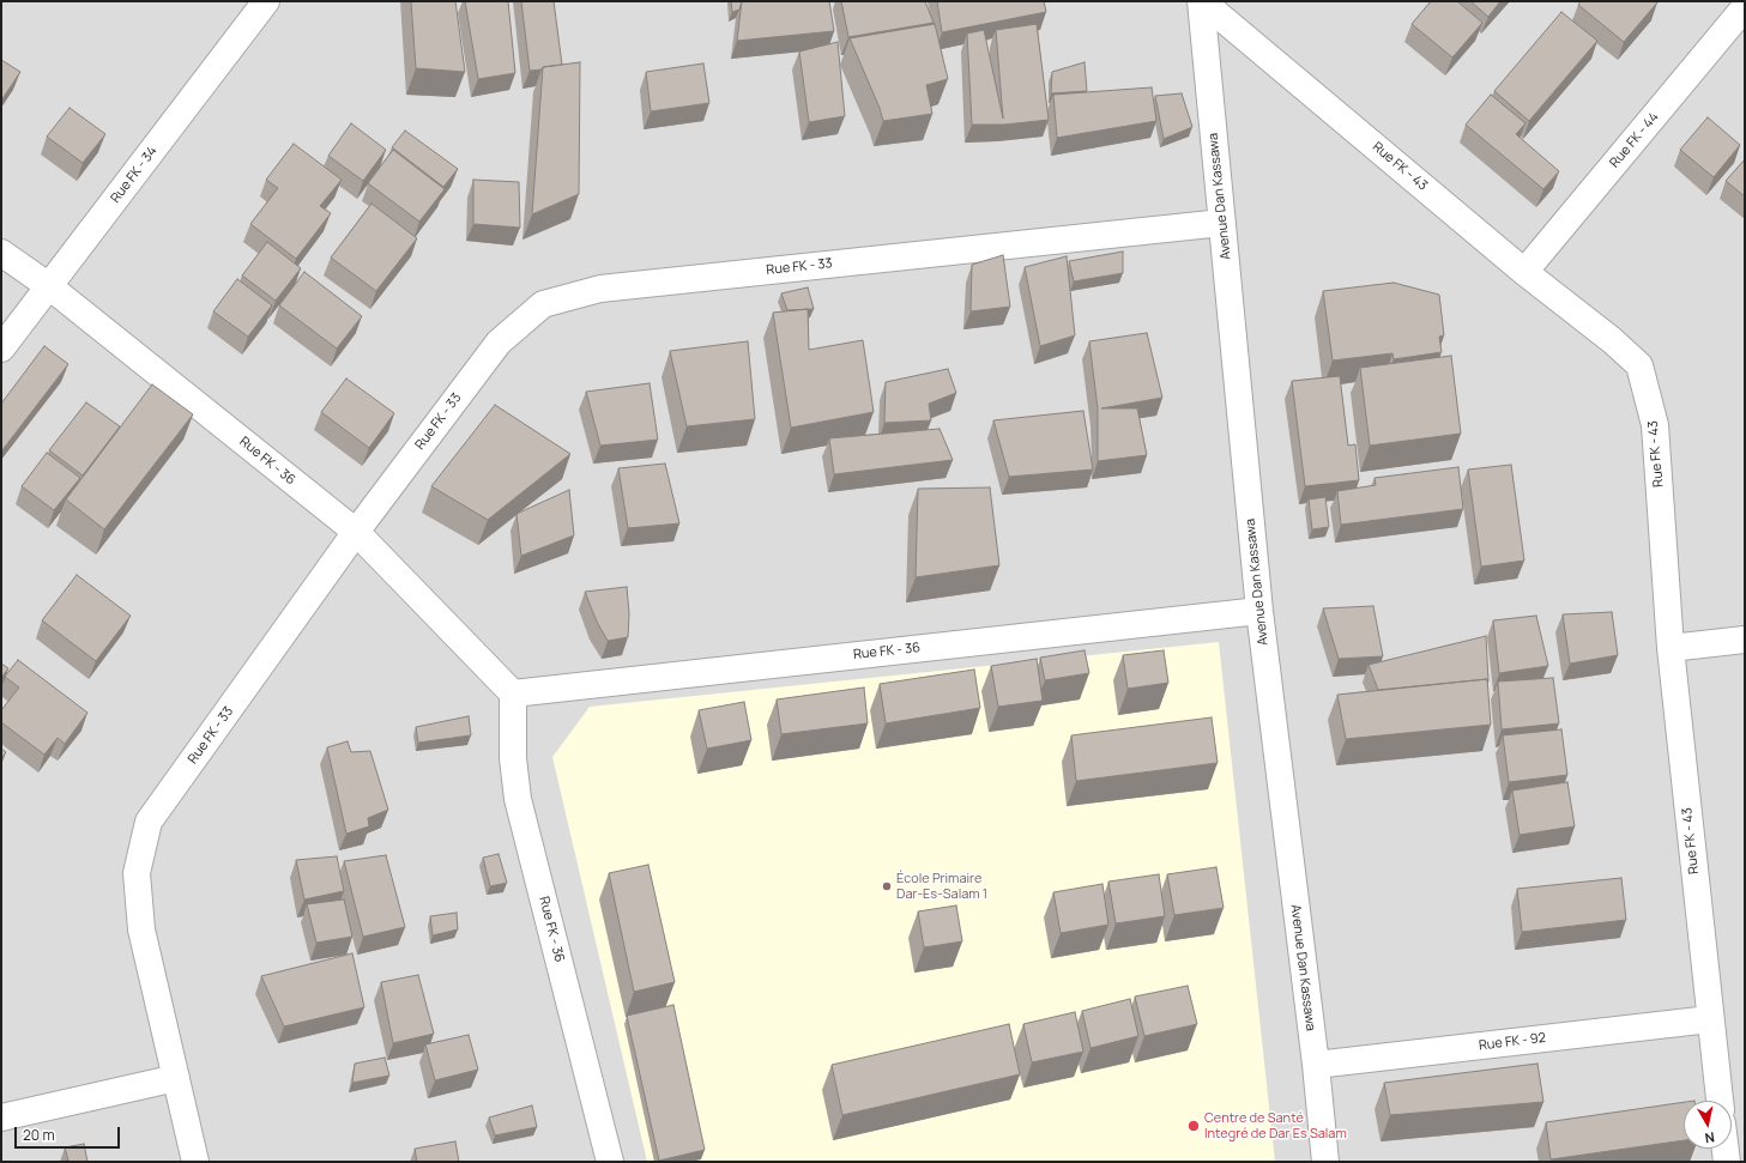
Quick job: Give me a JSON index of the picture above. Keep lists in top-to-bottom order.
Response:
{
  "streets": {
    "street": [
      "Rue FK - 44",
      "Rue FK - 43",
      "Rue FK - 34",
      "Avenue Dan Kassawa",
      "Rue FK - 33",
      "Rue FK - 36",
      "Rue FK - 92"
    ]
  },
  "crossings": [
    ["Rue FK - 44", "Rue FK - 43"],
    ["Rue FK - 43", "Avenue Dan Kassawa"],
    ["Rue FK - 43", "Rue FK - 92"],
    ["Rue FK - 34", "Rue FK - 36"],
    ["Avenue Dan Kassawa", "Rue FK - 33"],
    ["Avenue Dan Kassawa", "Rue FK - 36"],
    ["Avenue Dan Kassawa", "Rue FK - 92"],
    ["Rue FK - 33", "Rue FK - 36"]
  ],
  "places": ["École Primaire Dar-Es-Salam 1", "Centre de Santé Integré de Dar Es Salam"],
  "scale_bar": "20 m",
  "north": "bottom"
}
